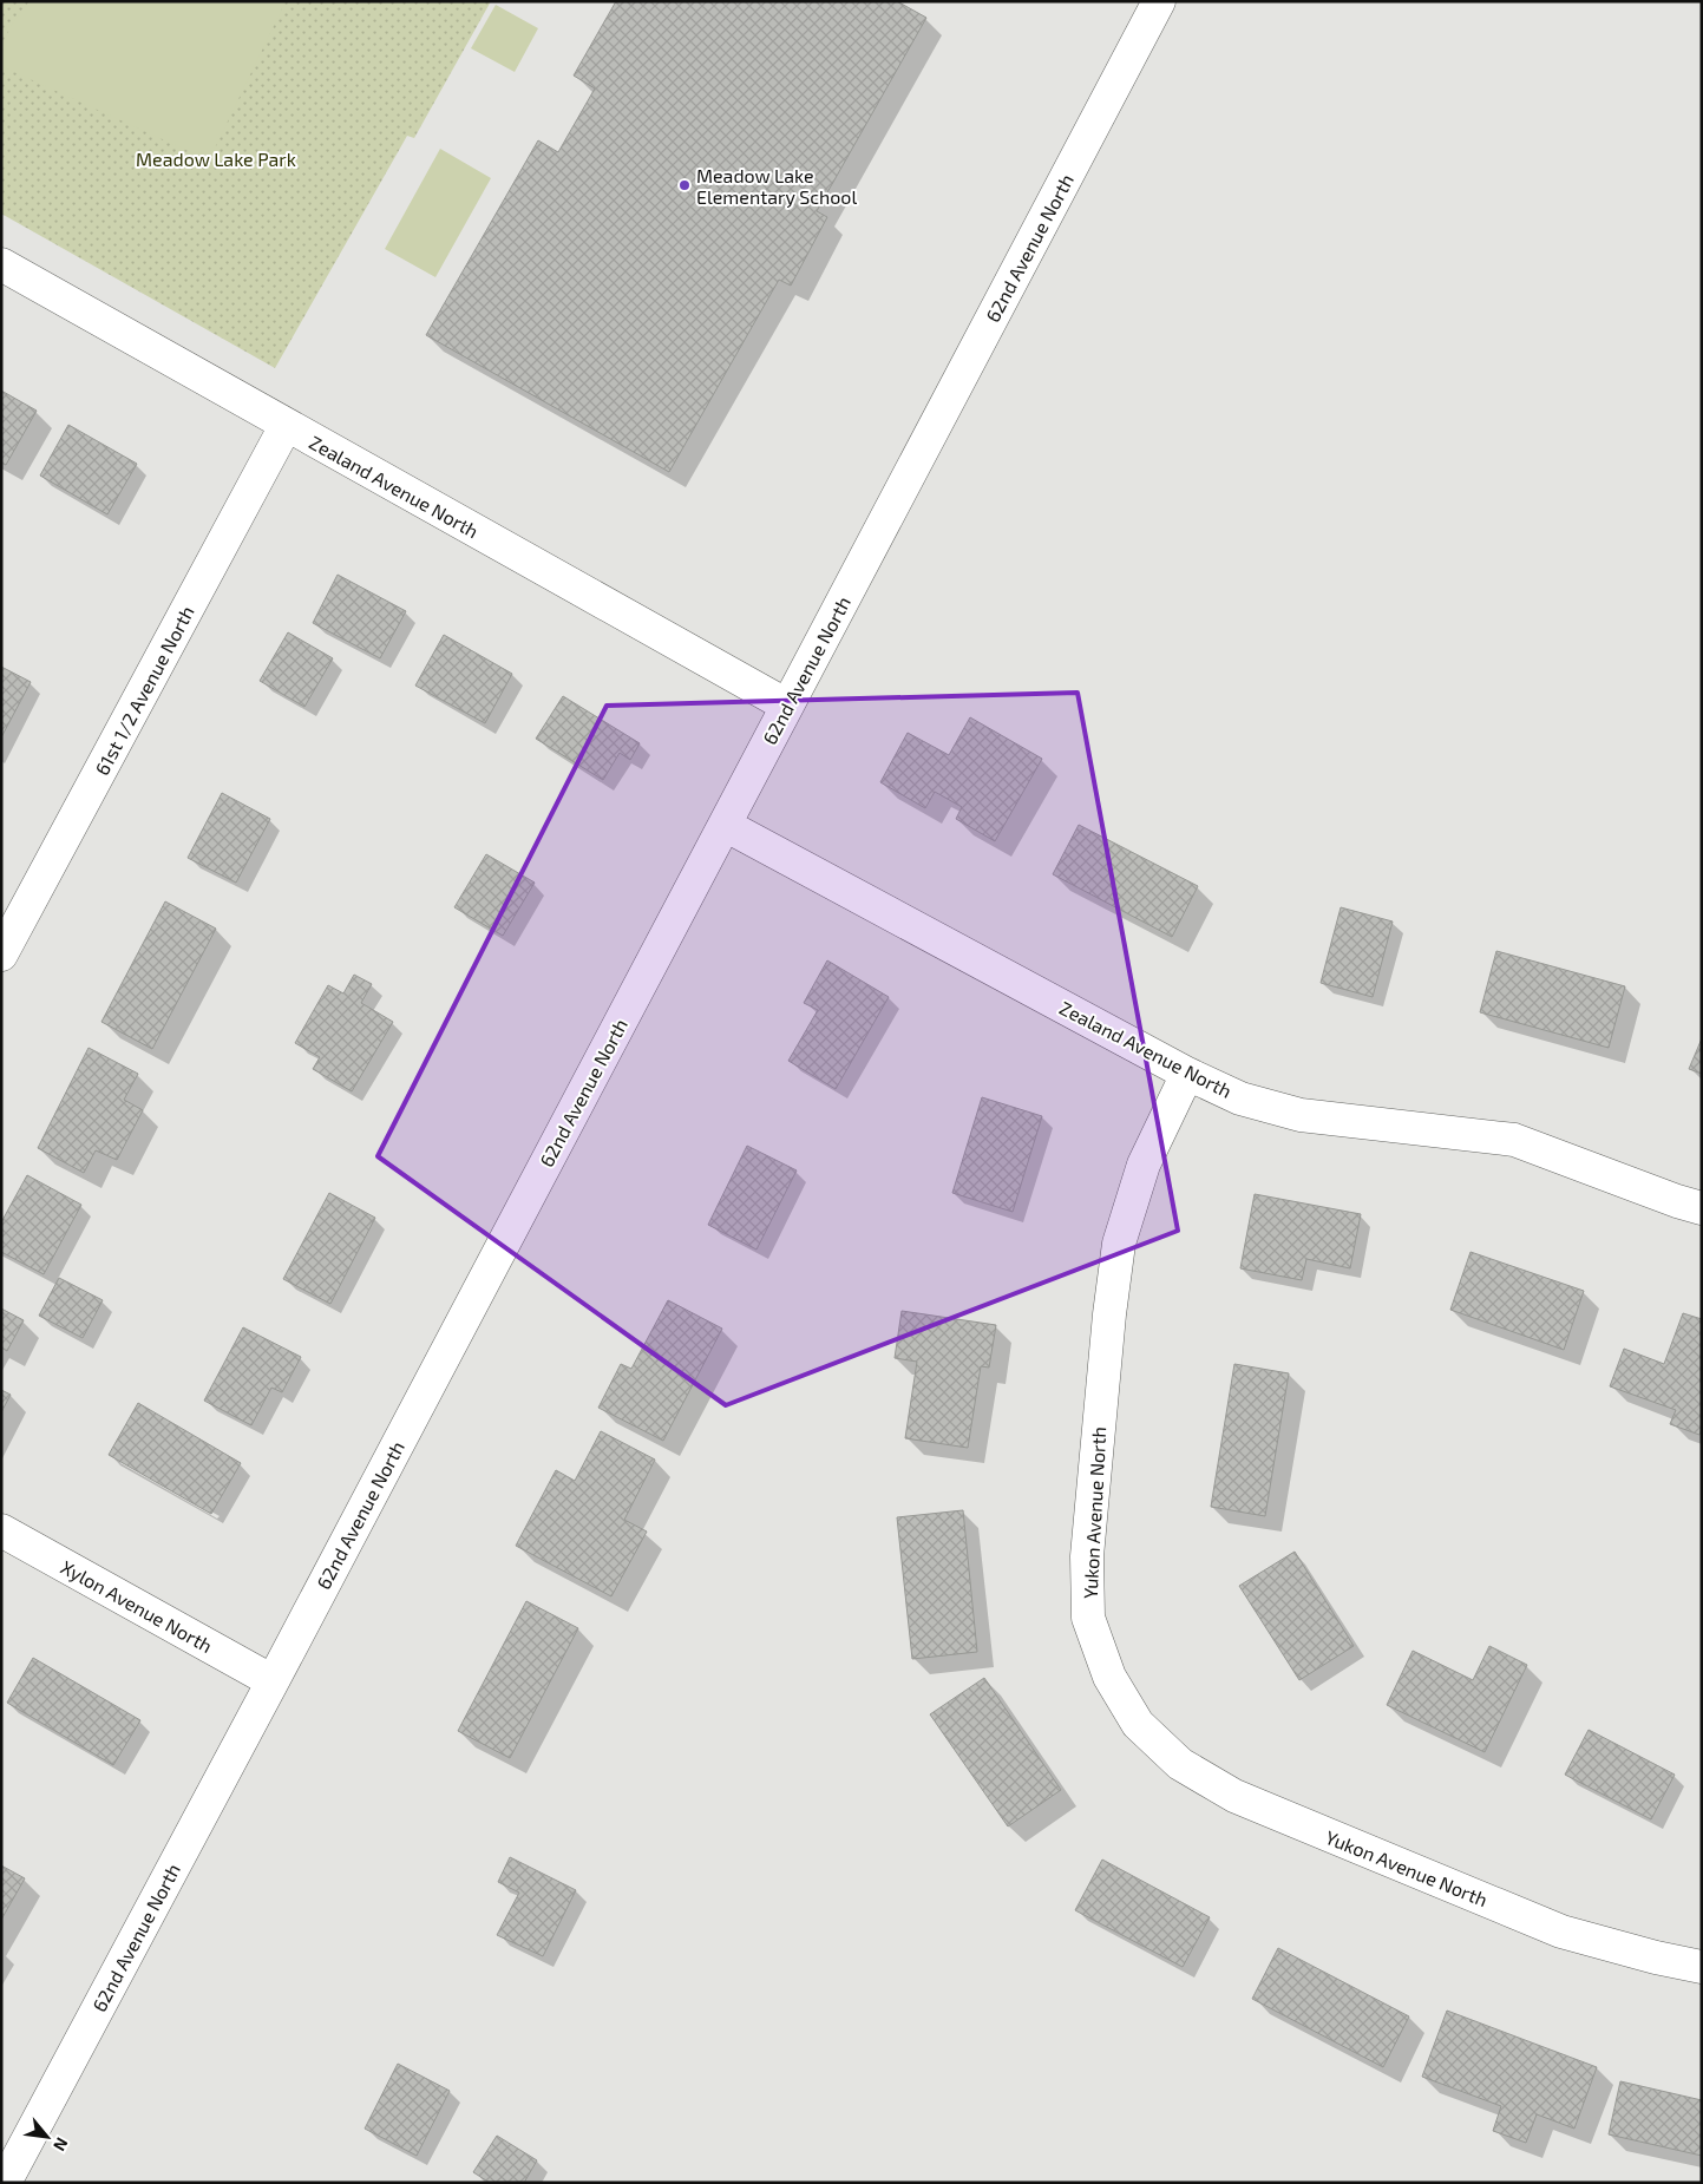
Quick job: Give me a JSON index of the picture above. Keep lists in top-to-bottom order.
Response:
{
  "streets": {
    "street": [
      "62nd Avenue North",
      "Zealand Avenue North",
      "61st 1/2 Avenue North",
      "Yukon Avenue North",
      "Xylon Avenue North"
    ]
  },
  "crossings": [
    ["62nd Avenue North", "Zealand Avenue North"],
    ["62nd Avenue North", "Xylon Avenue North"],
    ["Zealand Avenue North", "61st 1/2 Avenue North"],
    ["Zealand Avenue North", "Yukon Avenue North"]
  ],
  "parks": ["Meadow Lake Park"],
  "places": ["Meadow Lake Elementary School"],
  "north": "bottom right"
}
